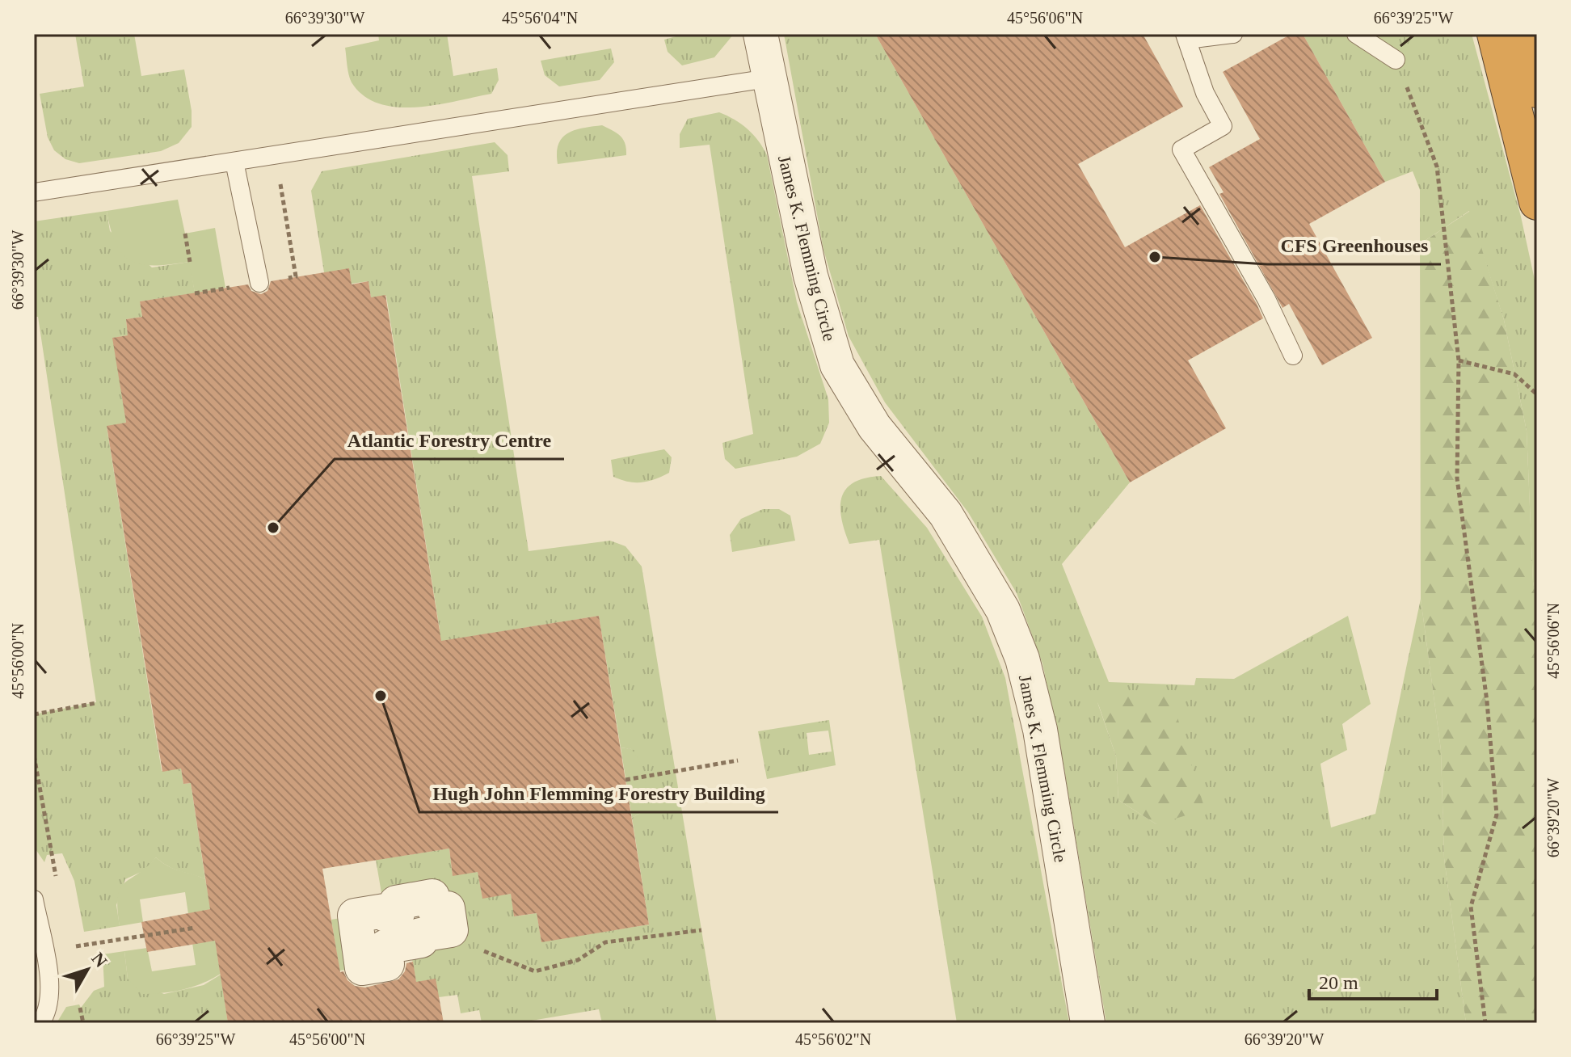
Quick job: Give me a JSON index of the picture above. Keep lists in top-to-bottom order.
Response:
{
  "streets": {
    "street": ["James K. Flemming Circle"]
  },
  "places": ["CFS Greenhouses", "Atlantic Forestry Centre", "Hugh John Flemming Forestry Building"],
  "scale_bar": "20 m",
  "north": "top right",
  "coordinates": [
    "66°39'30\"W",
    "45°56'04\"N",
    "45°56'06\"N",
    "66°39'25\"W",
    "45°56'00\"N",
    "66°39'20\"W",
    "45°56'02\"N"
  ]
}
